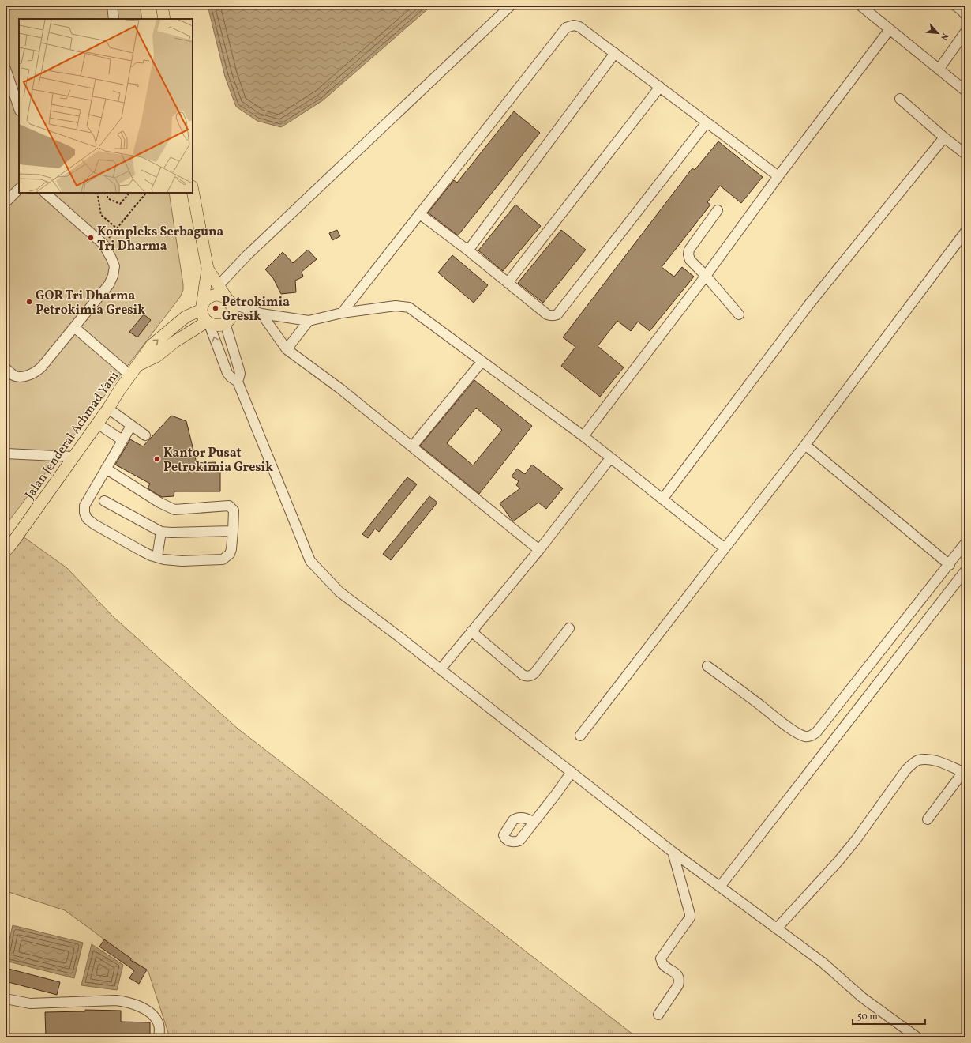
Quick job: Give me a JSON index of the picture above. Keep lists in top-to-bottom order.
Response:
{
  "streets": {
    "main road": ["Jalan Jenderal Achmad Yani"]
  },
  "places": [
    "Kompleks Serbaguna Tri Dharma",
    "GOR Tri Dharma Petrokimia Gresik",
    "Petrokimia Gresik",
    "Kantor Pusat Petrokimia Gresik"
  ],
  "scale_bar": "50 m",
  "north": "bottom right"
}
